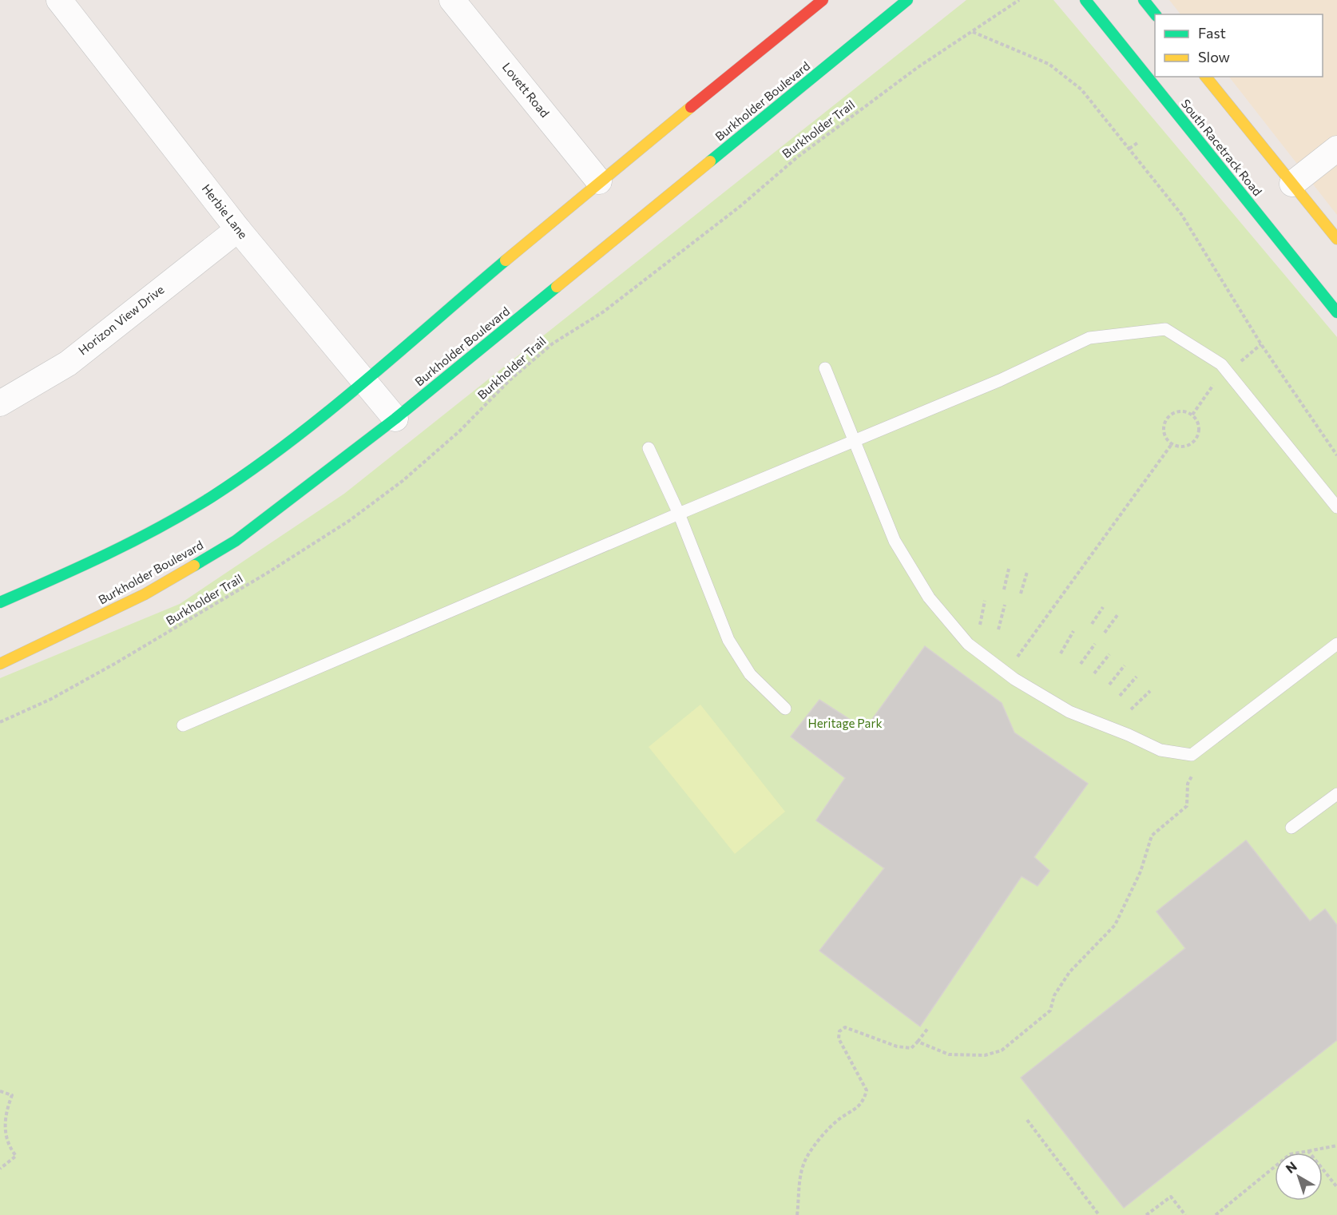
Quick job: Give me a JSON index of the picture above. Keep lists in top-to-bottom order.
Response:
{
  "streets": {
    "main road": ["Burkholder Boulevard", "South Racetrack Road"],
    "street": ["Lovett Road", "Herbie Lane", "Horizon View Drive"],
    "path": ["Burkholder Trail"]
  },
  "crossings": [
    ["Burkholder Boulevard", "Herbie Lane"],
    ["Herbie Lane", "Horizon View Drive"]
  ],
  "parks": ["Heritage Park"],
  "legend": ["Fast", "Slow"],
  "north": "top left"
}
